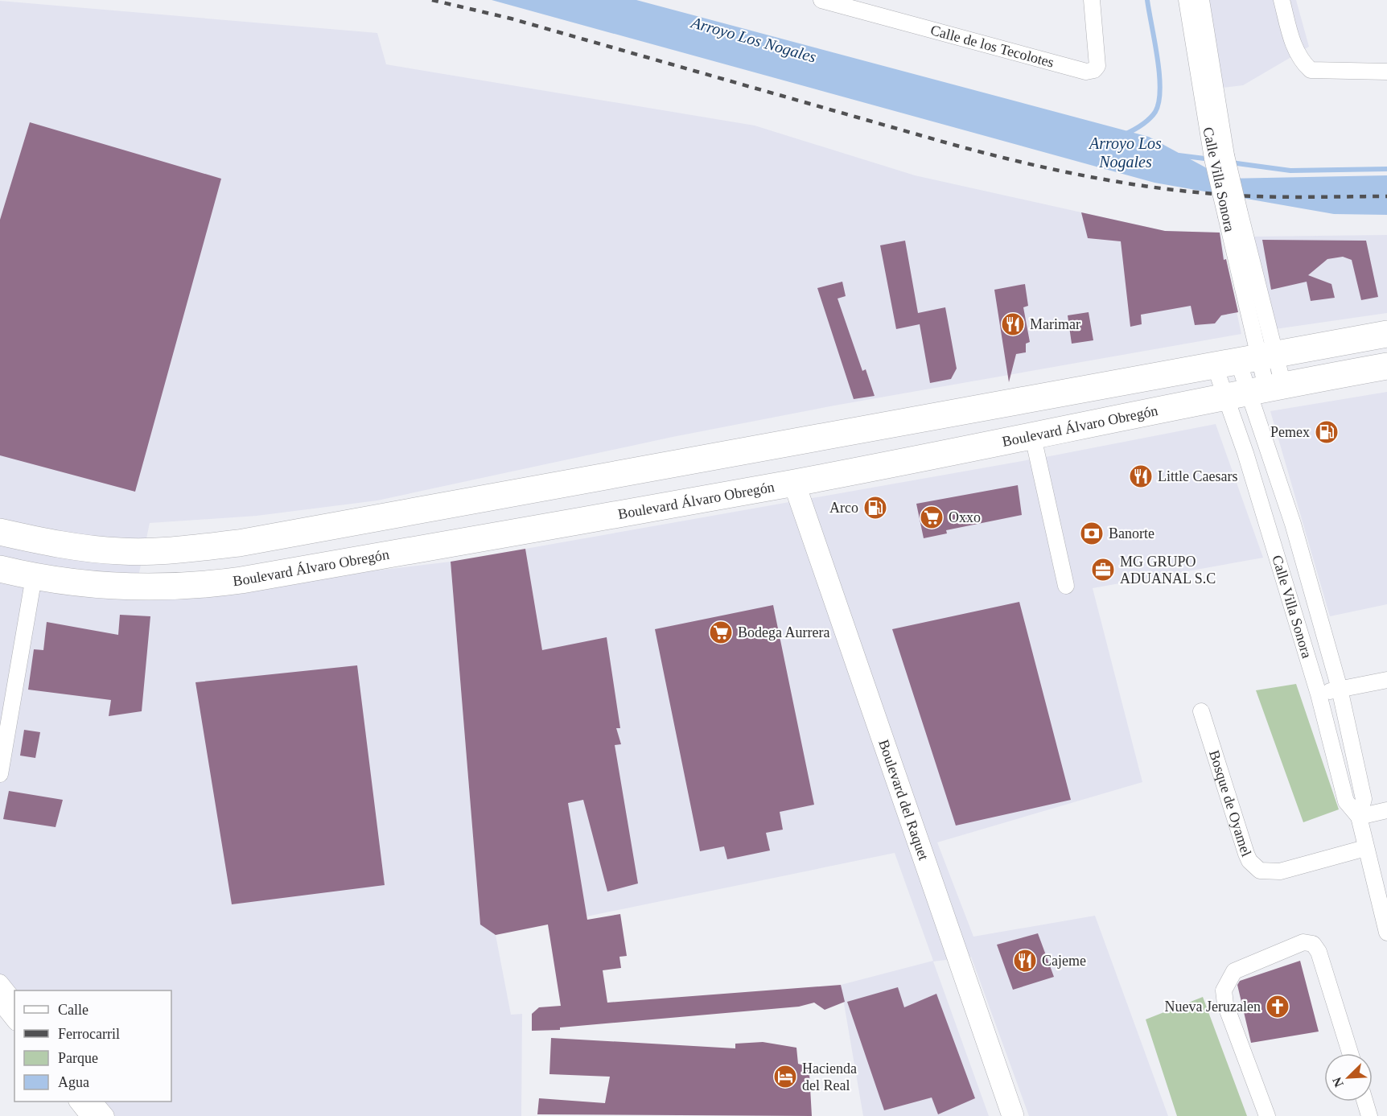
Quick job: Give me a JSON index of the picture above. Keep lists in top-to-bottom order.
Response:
{
  "streets": {
    "highway": ["Boulevard Álvaro Obregón"],
    "street": [
      "Calle de los Tecolotes",
      "Calle Villa Sonora",
      "Boulevard del Raquet",
      "Bosque de Oyamel"
    ]
  },
  "crossings": [
    ["Calle Villa Sonora", "Boulevard Álvaro Obregón"],
    ["Calle Villa Sonora", "Bosque de Oyamel"],
    ["Boulevard Álvaro Obregón", "Boulevard del Raquet"]
  ],
  "water": ["Arroyo Los Nogales"],
  "places": {
    "restaurant": ["Marimar", "Little Caesars", "Cajeme"],
    "fuel station": ["Pemex", "Arco"],
    "supermarket": ["Oxxo", "Bodega Aurrera"],
    "bank": ["Banorte"],
    "office": ["MG GRUPO ADUANAL S.C"],
    "church": ["Nueva Jeruzalen"],
    "hotel": ["Hacienda del Real"]
  },
  "legend": [
    "Calle",
    "Ferrocarril",
    "Parque",
    "Agua"
  ],
  "north": "bottom left"
}
